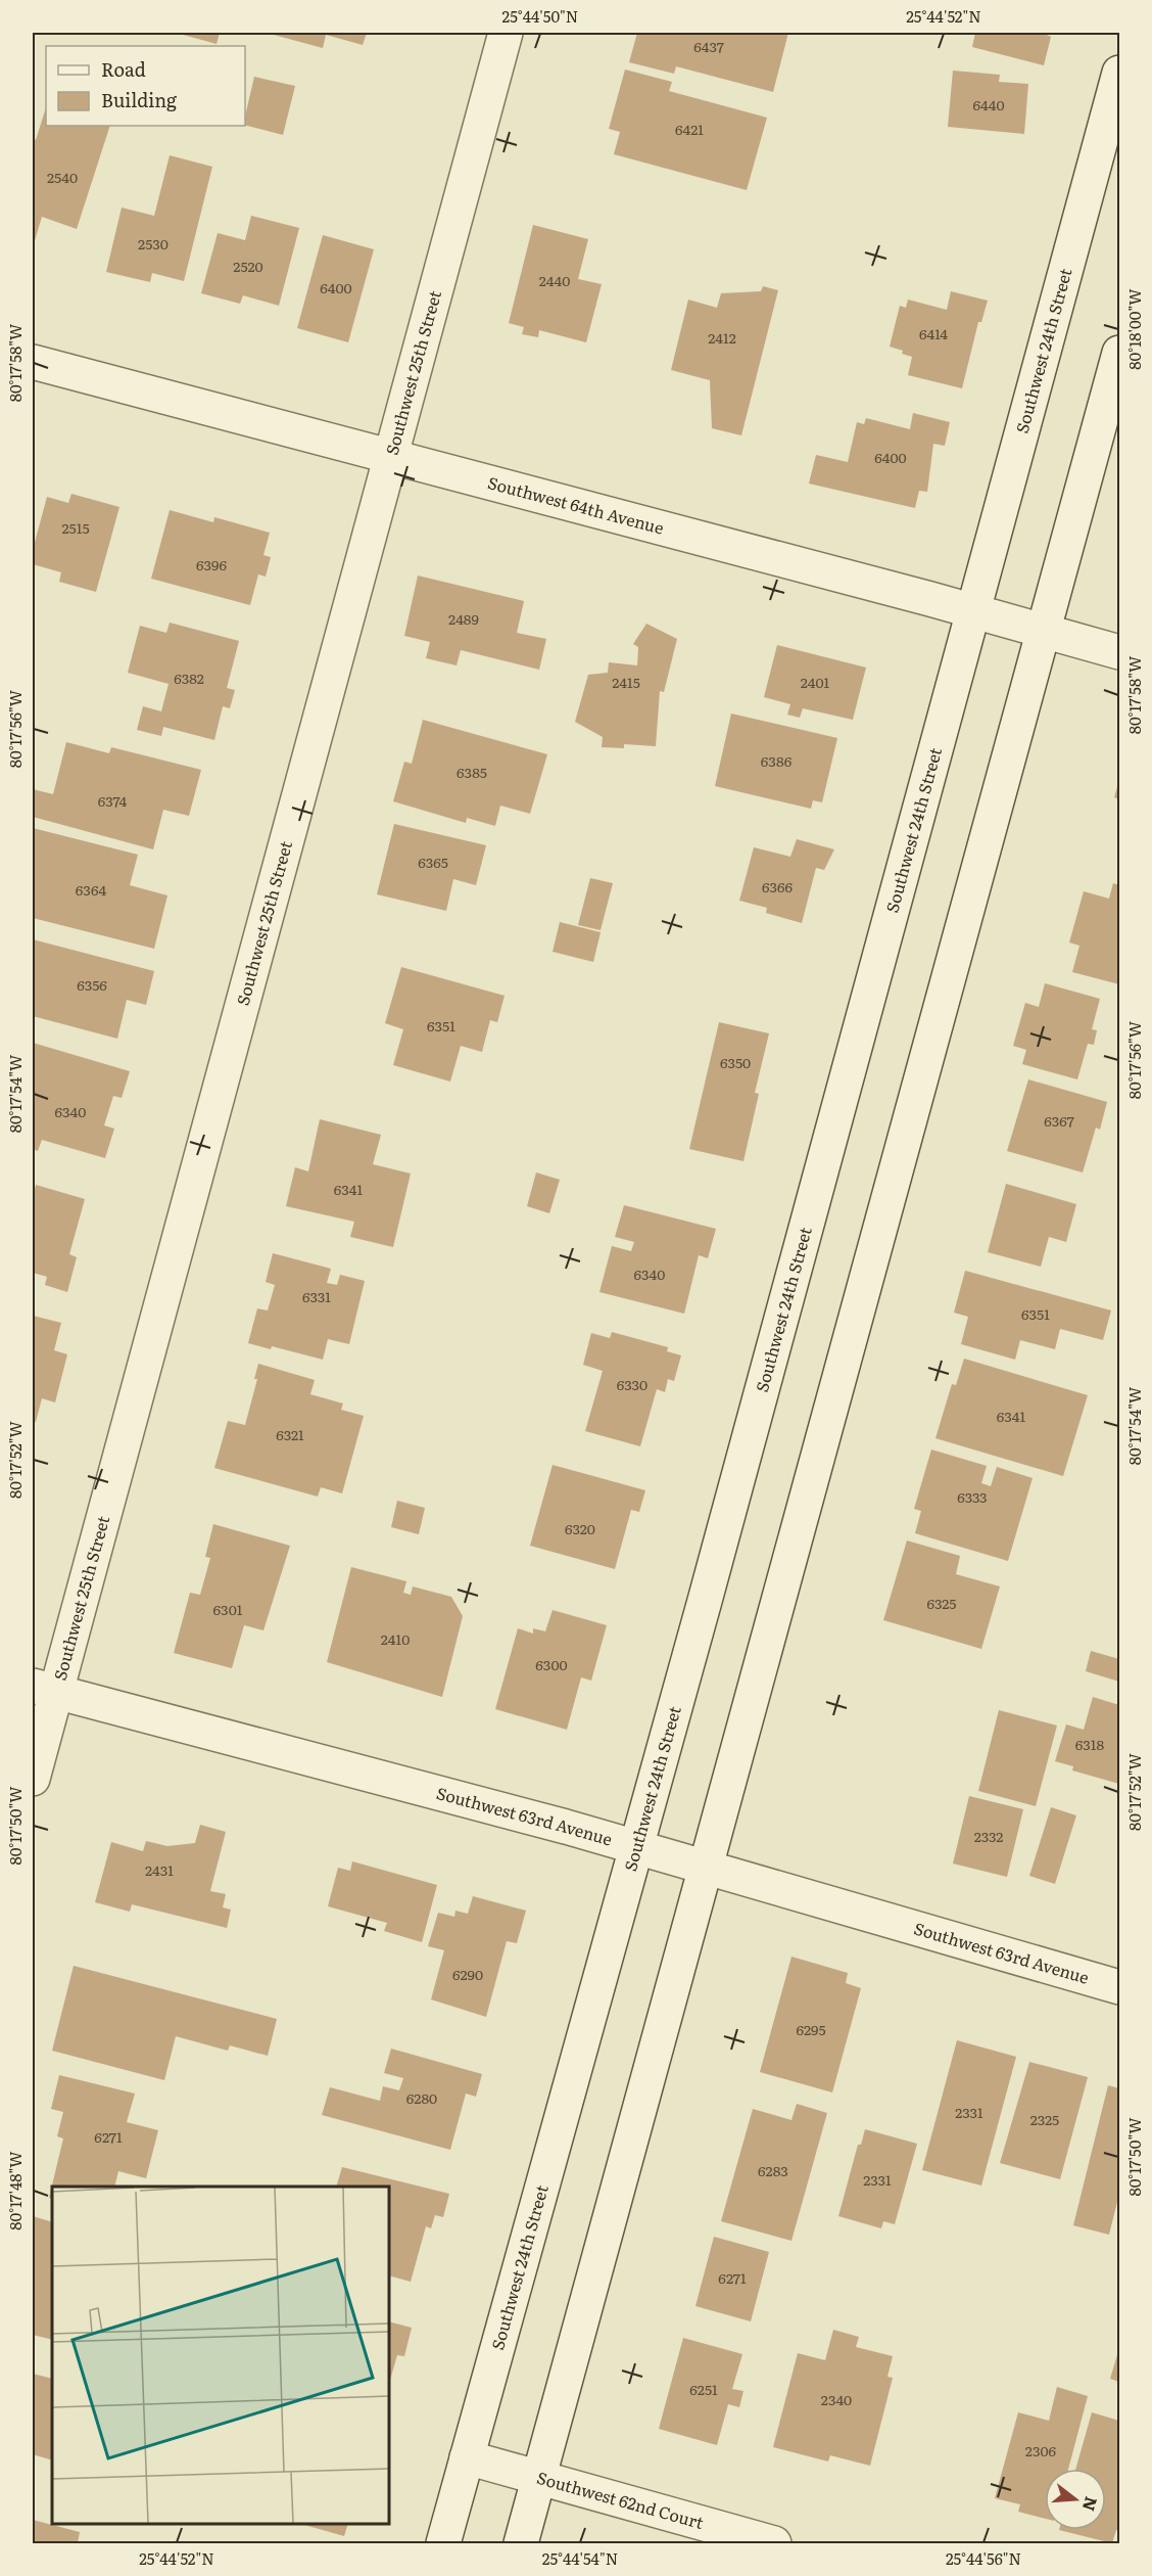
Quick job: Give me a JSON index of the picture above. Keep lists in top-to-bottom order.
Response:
{
  "streets": {
    "main road": [
      "Southwest 24th Street",
      "Southwest 25th Street",
      "Southwest 64th Avenue",
      "Southwest 63rd Avenue",
      "Southwest 62nd Court"
    ]
  },
  "crossings": [
    ["Southwest 24th Street", "Southwest 64th Avenue"],
    ["Southwest 24th Street", "Southwest 63rd Avenue"],
    ["Southwest 24th Street", "Southwest 62nd Court"],
    ["Southwest 25th Street", "Southwest 64th Avenue"],
    ["Southwest 25th Street", "Southwest 63rd Avenue"]
  ],
  "house_numbers": [
    "6437",
    "6440",
    "6421",
    "2540",
    "2530",
    "2520",
    "2440",
    "6400",
    "6414",
    "2412",
    "6400",
    "2515",
    "6396",
    "2489",
    "6382",
    "2415",
    "2401",
    "6386",
    "6385",
    "6374",
    "6365",
    "6366",
    "6364",
    "6356",
    "6351",
    "6350",
    "6340",
    "6367",
    "6341",
    "6340",
    "6331",
    "6351",
    "6330",
    "6341",
    "6321",
    "6333",
    "6320",
    "6325",
    "6301",
    "2410",
    "6300",
    "6318",
    "2332",
    "2431",
    "6290",
    "6295",
    "6280",
    "2331",
    "2325",
    "6271",
    "6283",
    "2331",
    "6271",
    "6251",
    "2340",
    "2306"
  ],
  "legend": ["Road", "Building"],
  "north": "right",
  "coordinates": [
    "25°44'50\"N",
    "25°44'52\"N",
    "80°18'00\"W",
    "80°17'58\"W",
    "80°17'56\"W",
    "80°17'54\"W",
    "80°17'52\"W",
    "80°17'50\"W",
    "80°17'48\"W",
    "25°44'54\"N",
    "25°44'56\"N"
  ]
}
